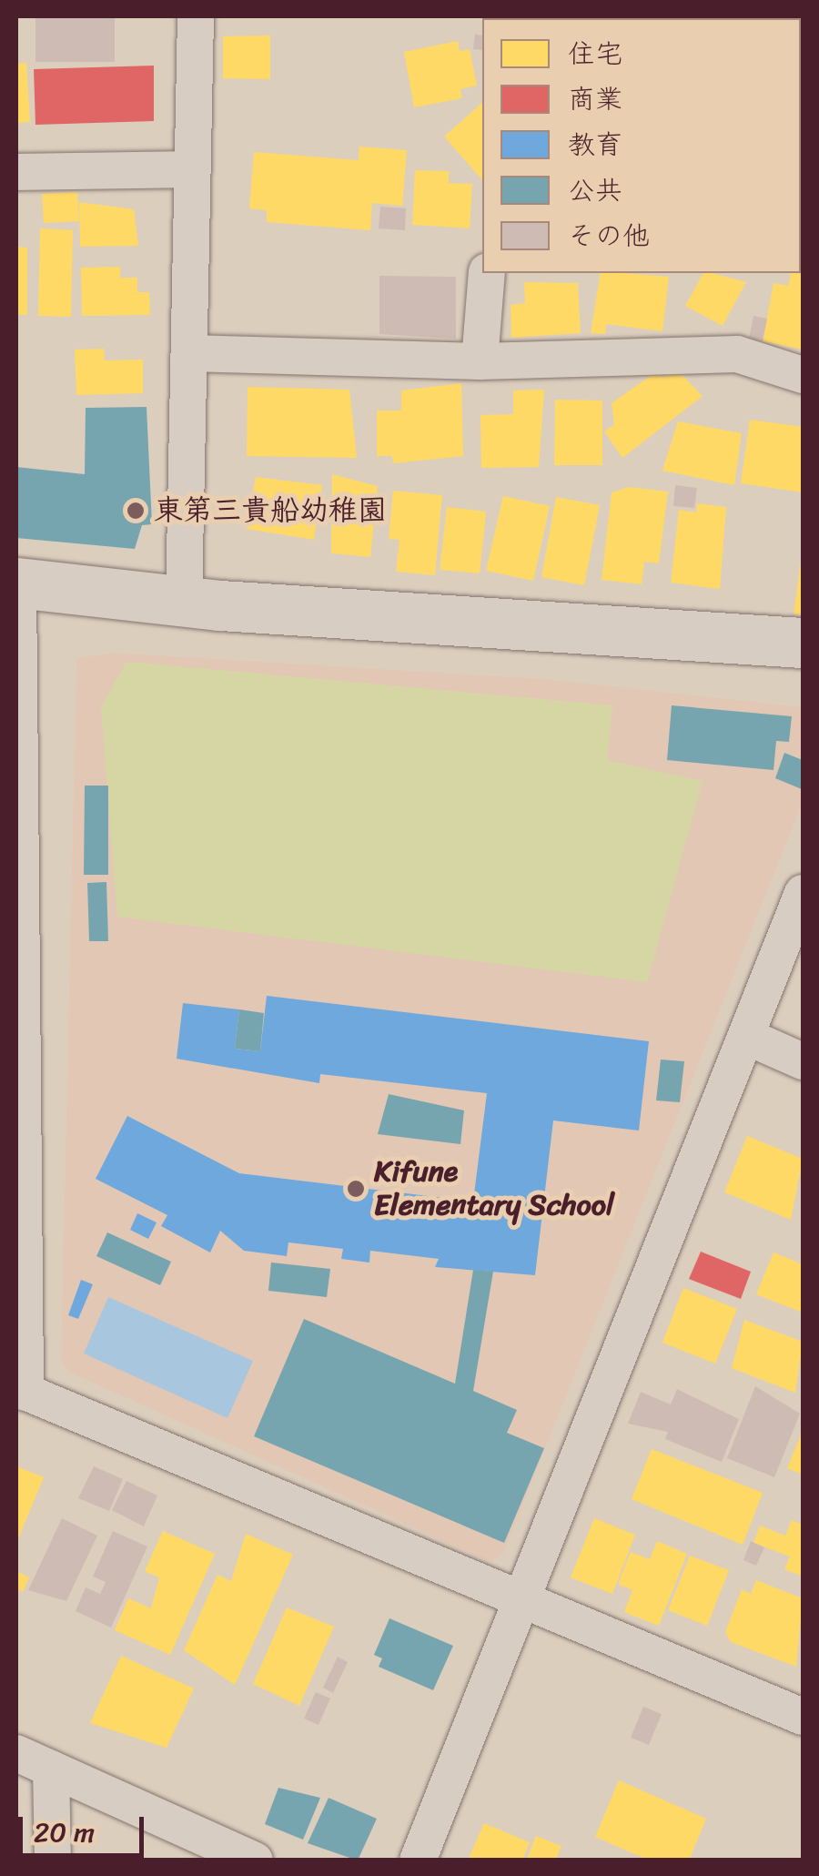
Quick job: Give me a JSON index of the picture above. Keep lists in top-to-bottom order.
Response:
{
  "places": ["東第三貴船幼稚園", "Kifune Elementary School"],
  "legend": [
    "住宅",
    "商業",
    "教育",
    "公共",
    "その他"
  ],
  "scale_bar": "20 m"
}
